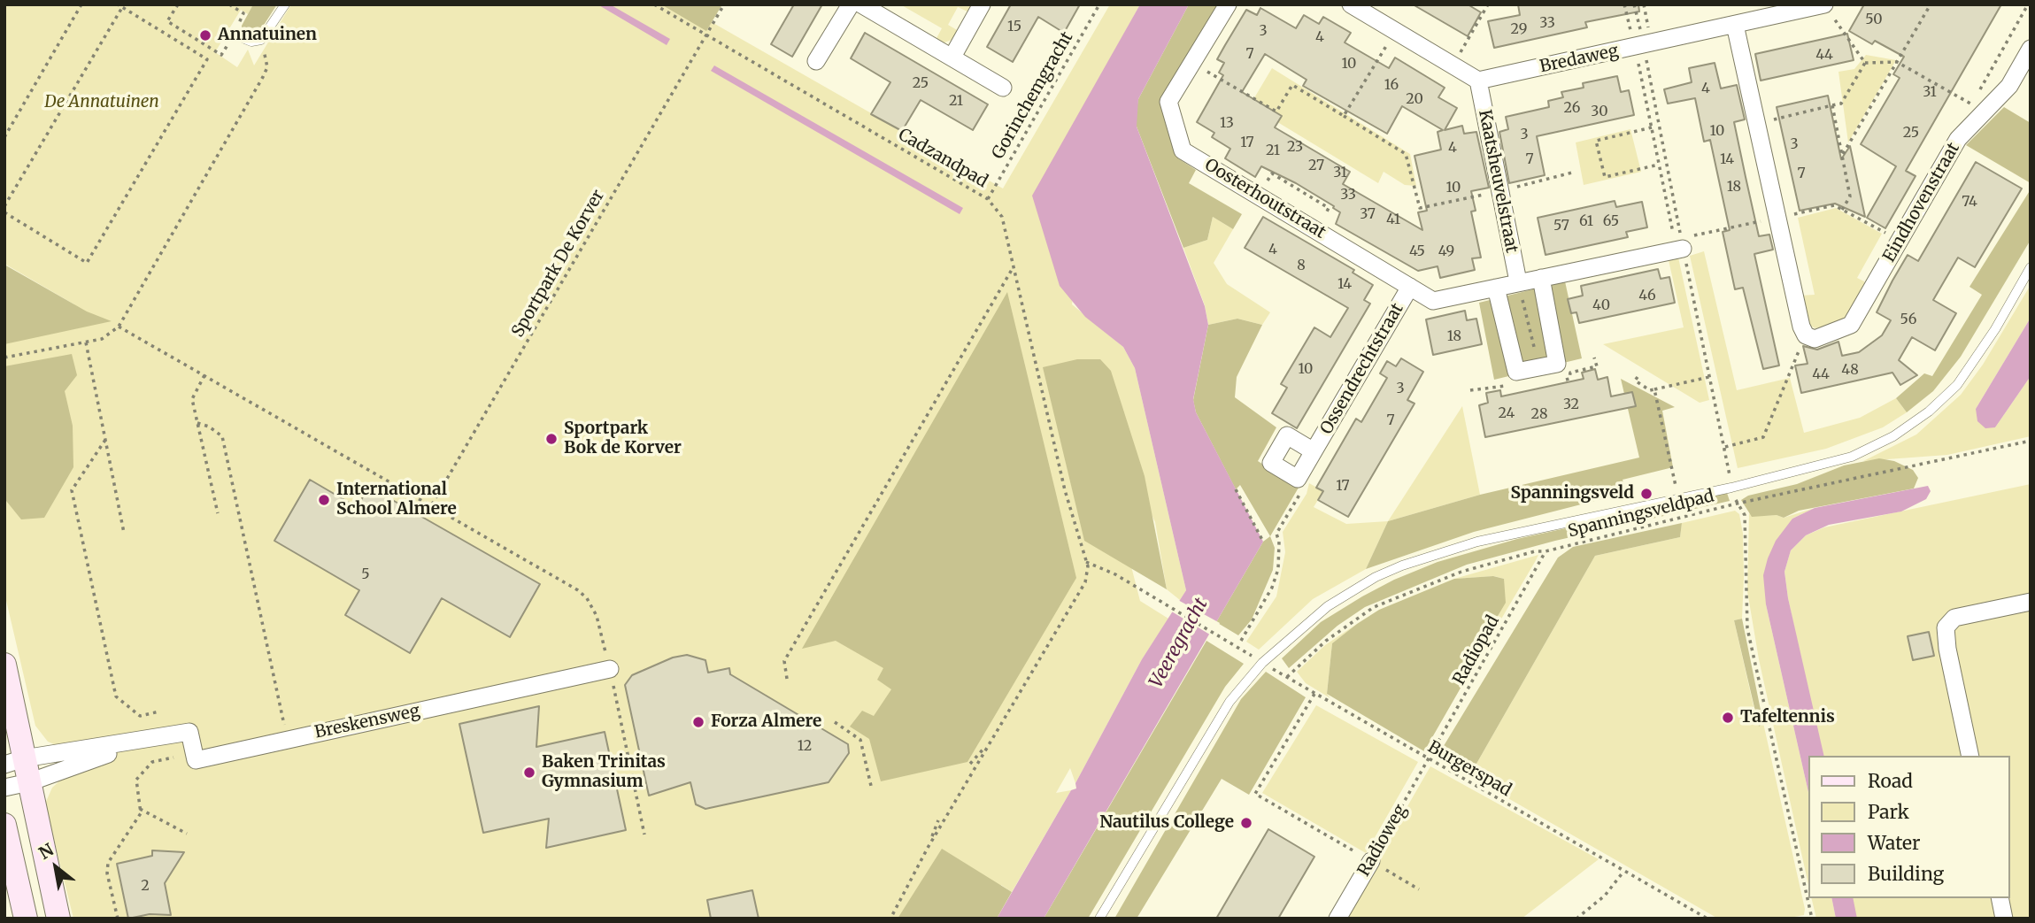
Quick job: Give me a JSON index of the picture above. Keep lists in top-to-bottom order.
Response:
{
  "streets": {
    "street": [
      "Bredaweg",
      "Kaatsheuvelstraat",
      "Oosterhoutstraat",
      "Eindhovenstraat",
      "Ossendrechtstraat",
      "Breskensweg",
      "Radioweg"
    ],
    "path": [
      "Gorinchemgracht",
      "Cadzandpad",
      "Sportpark De Korver",
      "Spanningsveldpad",
      "Radiopad",
      "Burgerspad"
    ]
  },
  "crossings": [
    ["Bredaweg", "Kaatsheuvelstraat"],
    ["Gorinchemgracht", "Cadzandpad"],
    ["Cadzandpad", "Sportpark De Korver"],
    ["Cadzandpad", "Burgerspad"],
    ["Kaatsheuvelstraat", "Oosterhoutstraat"],
    ["Oosterhoutstraat", "Ossendrechtstraat"],
    ["Spanningsveldpad", "Radiopad"],
    ["Spanningsveldpad", "Burgerspad"],
    ["Radiopad", "Burgerspad"],
    ["Radiopad", "Radioweg"],
    ["Burgerspad", "Radioweg"]
  ],
  "water": ["Veeregracht"],
  "parks": ["De Annatuinen"],
  "places": [
    "Annatuinen",
    "Sportpark Bok de Korver",
    "Spanningsveld",
    "International School Almere",
    "Tafeltennis",
    "Forza Almere",
    "Baken Trinitas Gymnasium",
    "Nautilus College"
  ],
  "house_numbers": [
    "50",
    "33",
    "15",
    "29",
    "3",
    "4",
    "7",
    "44",
    "10",
    "25",
    "16",
    "4",
    "31",
    "20",
    "21",
    "26",
    "30",
    "13",
    "10",
    "25",
    "3",
    "17",
    "3",
    "23",
    "4",
    "21",
    "7",
    "14",
    "27",
    "31",
    "7",
    "18",
    "10",
    "33",
    "74",
    "37",
    "41",
    "61",
    "65",
    "57",
    "4",
    "45",
    "49",
    "8",
    "14",
    "46",
    "40",
    "56",
    "18",
    "10",
    "48",
    "44",
    "3",
    "32",
    "24",
    "28",
    "7",
    "17",
    "5",
    "12",
    "2"
  ],
  "legend": [
    "Road",
    "Park",
    "Water",
    "Building"
  ],
  "north": "top left"
}
